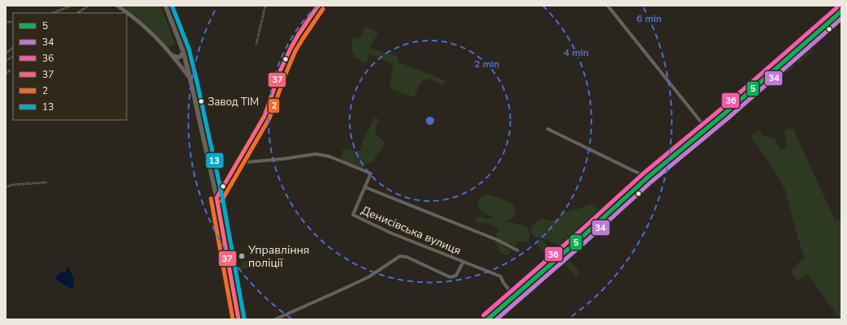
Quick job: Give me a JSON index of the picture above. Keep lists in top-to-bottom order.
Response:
{
  "streets": {
    "street": ["Денисівська вулиця"]
  },
  "places": ["Завод ТІМ", "Управління поліції"],
  "lines": [
    "transit line 37",
    "transit line 13",
    "transit line 36",
    "transit line 2",
    "transit line 5",
    "transit line 34"
  ],
  "legend": [
    "5",
    "34",
    "36",
    "37",
    "2",
    "13"
  ],
  "rings": ["6 min", "4 min", "2 min"]
}
